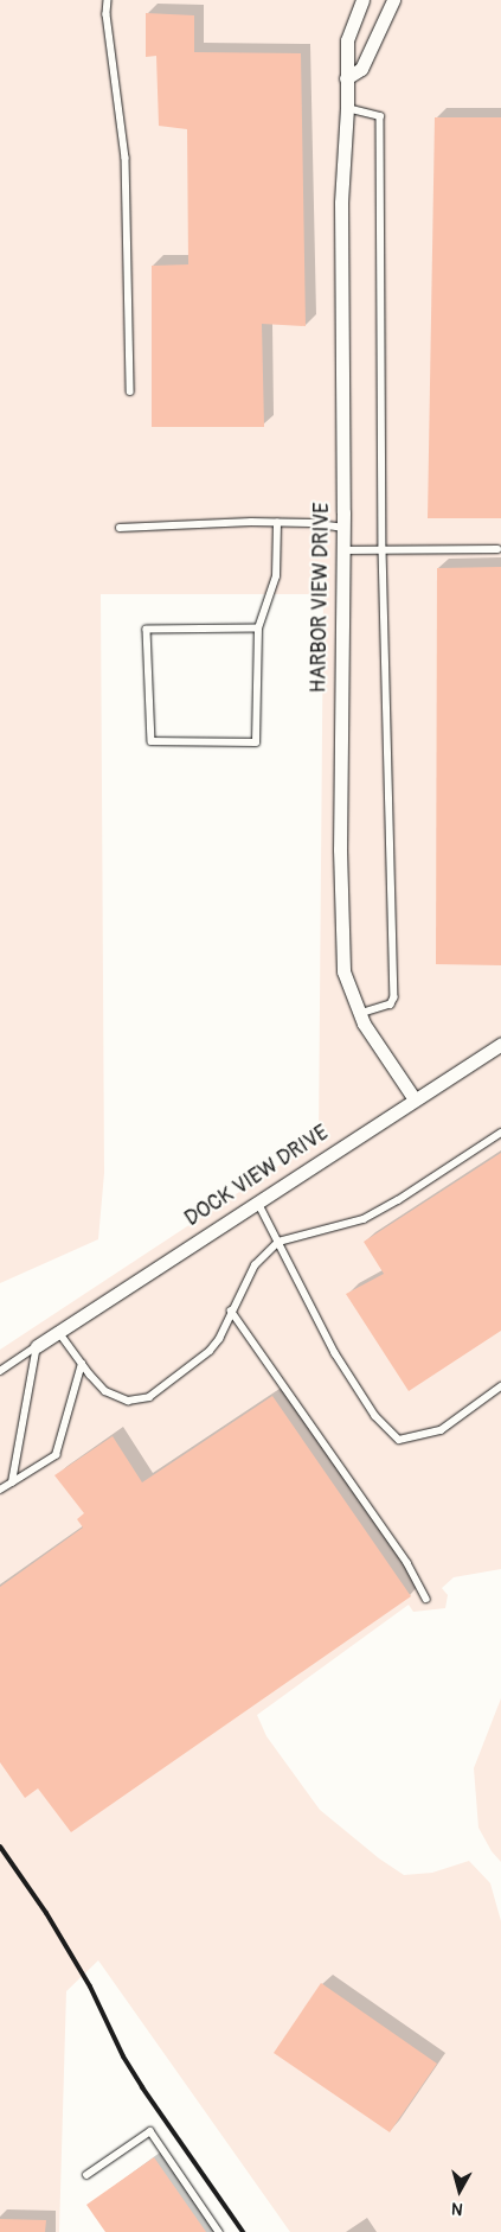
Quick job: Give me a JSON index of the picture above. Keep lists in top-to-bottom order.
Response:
{
  "streets": {
    "street": ["HARBOR VIEW DRIVE", "DOCK VIEW DRIVE"]
  },
  "crossings": [
    ["HARBOR VIEW DRIVE", "DOCK VIEW DRIVE"]
  ],
  "north": "bottom"
}
